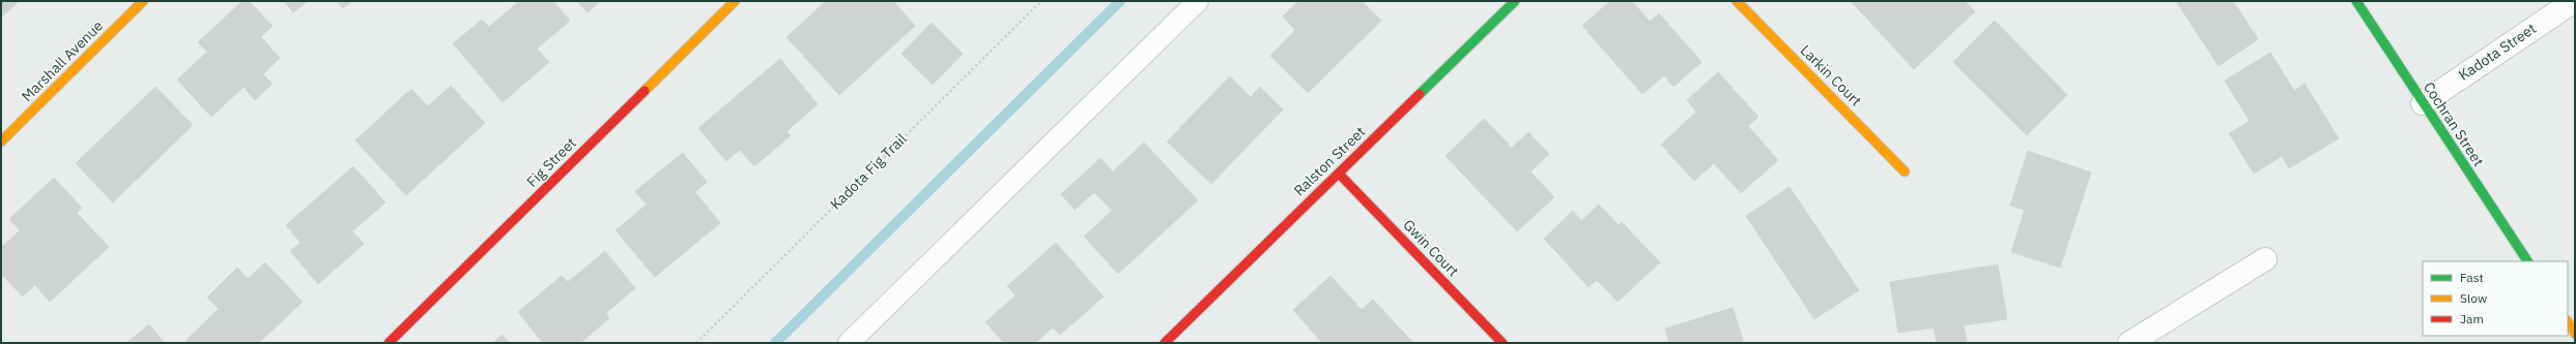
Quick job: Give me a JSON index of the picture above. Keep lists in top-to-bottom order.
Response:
{
  "streets": {
    "street": [
      "Kadota Street",
      "Marshall Avenue",
      "Larkin Court",
      "Cochran Street",
      "Ralston Street",
      "Fig Street",
      "Gwin Court"
    ],
    "path": ["Kadota Fig Trail"]
  },
  "crossings": [
    ["Kadota Street", "Cochran Street"],
    ["Ralston Street", "Gwin Court"]
  ],
  "legend": ["Fast", "Slow", "Jam"]
}
